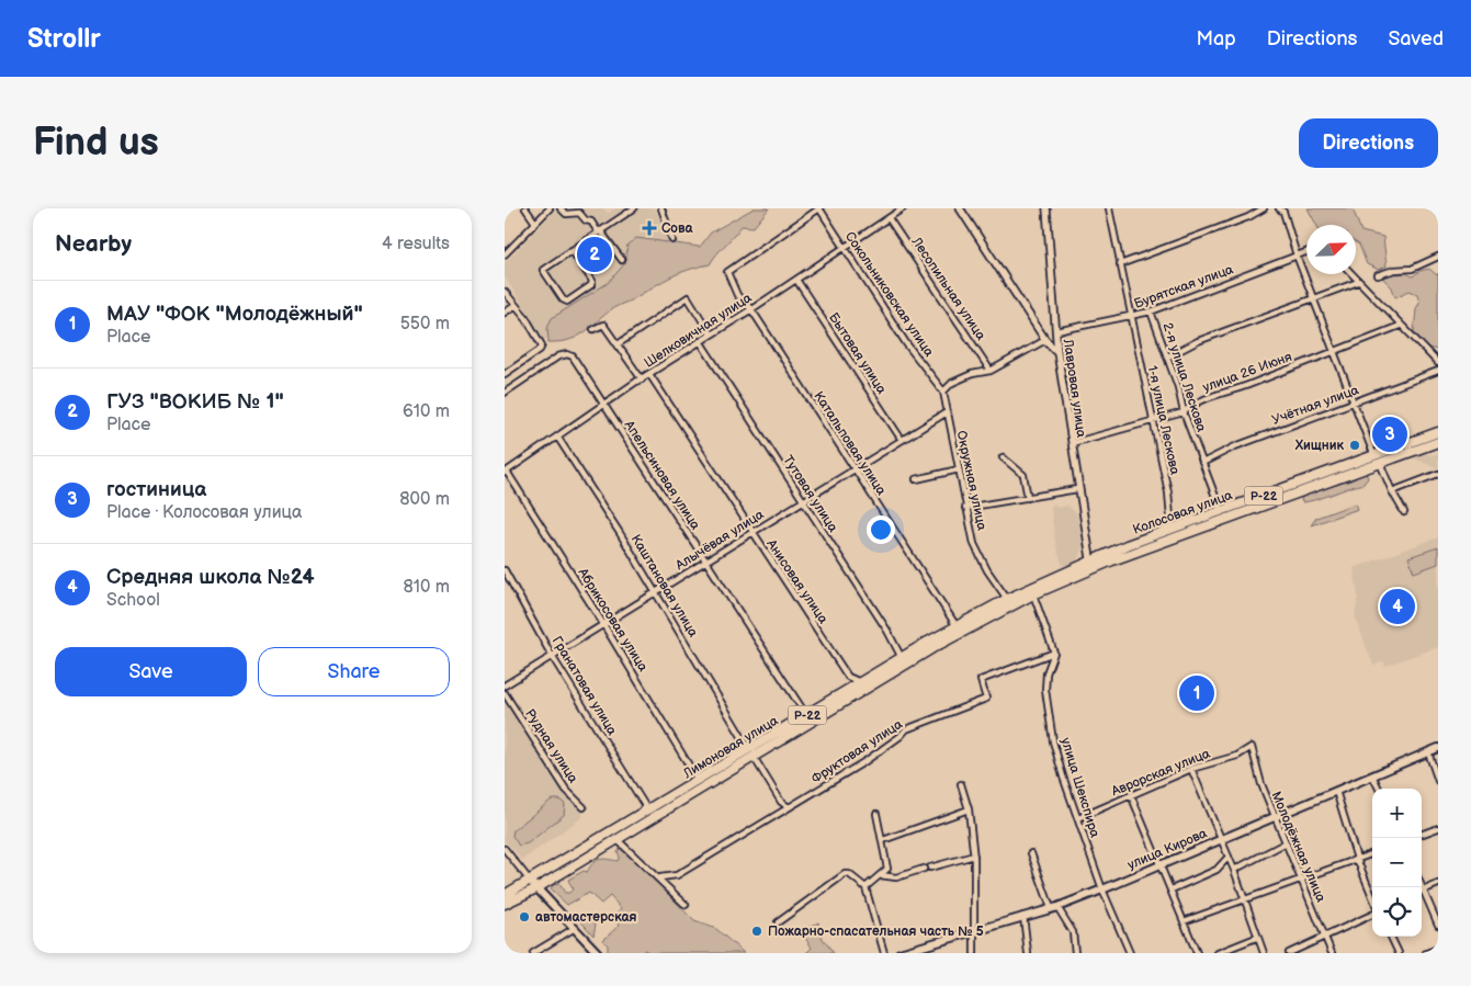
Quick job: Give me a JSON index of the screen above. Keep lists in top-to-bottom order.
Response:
{
  "streets": {
    "highway": ["Р-22", "Колосовая улица", "Лимоновая улица"],
    "main road": ["улица Кирова"],
    "street": [
      "Бурятская улица",
      "Лесопильная улица",
      "Сокольниковская улица",
      "Шелковичная улица",
      "Бытовая улица",
      "улица 26 Июня",
      "2-я улица Лескова",
      "Лавровая улица",
      "Учётная улица",
      "1-я улица Лескова",
      "Катальповая улица",
      "Апельсиновая улица",
      "Окружная улица",
      "Тутовая улица",
      "Алычёвая улица",
      "Анисовая улица",
      "Каштановая улица",
      "Абрикосовая улица",
      "Гранатовая улица",
      "Рудная улица",
      "Фруктовая улица",
      "Аврорская улица",
      "улица Шекспира",
      "Молодёжная улица"
    ]
  },
  "crossings": [
    ["Бурятская улица", "2-я улица Лескова"],
    ["Бурятская улица", "Лавровая улица"],
    ["Бурятская улица", "1-я улица Лескова"],
    ["Лесопильная улица", "Шелковичная улица"],
    ["Сокольниковская улица", "Шелковичная улица"],
    ["Сокольниковская улица", "Катальповая улица"],
    ["Сокольниковская улица", "Окружная улица"],
    ["Шелковичная улица", "Бытовая улица"],
    ["Шелковичная улица", "Катальповая улица"],
    ["Шелковичная улица", "Апельсиновая улица"],
    ["Шелковичная улица", "Тутовая улица"],
    ["Шелковичная улица", "Анисовая улица"],
    ["Шелковичная улица", "Каштановая улица"],
    ["Шелковичная улица", "Абрикосовая улица"],
    ["Бытовая улица", "Алычёвая улица"],
    ["улица 26 Июня", "2-я улица Лескова"],
    ["улица 26 Июня", "Лавровая улица"],
    ["улица 26 Июня", "1-я улица Лескова"],
    ["2-я улица Лескова", "Учётная улица"],
    ["2-я улица Лескова", "Колосовая улица"],
    ["Лавровая улица", "Колосовая улица"],
    ["Лавровая улица", "Лимоновая улица"],
    ["1-я улица Лескова", "Колосовая улица"],
    ["Катальповая улица", "Алычёвая улица"],
    ["Катальповая улица", "Лимоновая улица"],
    ["Апельсиновая улица", "Алычёвая улица"],
    ["Апельсиновая улица", "Лимоновая улица"],
    ["Окружная улица", "Алычёвая улица"],
    ["Окружная улица", "Лимоновая улица"],
    ["Тутовая улица", "Алычёвая улица"],
    ["Тутовая улица", "Лимоновая улица"],
    ["Р-22", "Лимоновая улица"],
    ["Колосовая улица", "Лимоновая улица"],
    ["Алычёвая улица", "Анисовая улица"],
    ["Алычёвая улица", "Каштановая улица"],
    ["Алычёвая улица", "Абрикосовая улица"],
    ["Алычёвая улица", "Гранатовая улица"],
    ["Анисовая улица", "Лимоновая улица"],
    ["Каштановая улица", "Лимоновая улица"],
    ["Каштановая улица", "Фруктовая улица"],
    ["Абрикосовая улица", "Лимоновая улица"],
    ["Гранатовая улица", "Лимоновая улица"],
    ["Фруктовая улица", "улица Шекспира"],
    ["Аврорская улица", "улица Шекспира"],
    ["Аврорская улица", "Молодёжная улица"],
    ["улица Шекспира", "улица Кирова"],
    ["Молодёжная улица", "улица Кирова"]
  ],
  "places": {
    "health": ["Сова"],
    "other": ["Хищник", "автомастерская", "Пожарно-спасательная часть № 5"]
  },
  "north": "top right",
  "page": {
    "header": "Strollr",
    "nav": ["Map", "Directions", "Saved"],
    "buttons": [
      "Directions",
      ["Save", "Share"]
    ],
    "title": "Find us",
    "heading": ["Nearby", "4 results"],
    "pins": [
      "2",
      "3",
      "4",
      "1"
    ],
    "list": [
      {
        "mark": "1",
        "name": "МАУ \"ФОК \"Молодёжный\"",
        "note": "Place",
        "value": "550 m"
      },
      {
        "mark": "2",
        "name": "ГУЗ \"ВОКИБ № 1\"",
        "note": "Place",
        "value": "610 m"
      },
      {
        "mark": "3",
        "name": "гостиница",
        "note": "Place · Колосовая улица",
        "value": "800 m"
      },
      {
        "mark": "4",
        "name": "Средняя школа №24",
        "note": "School",
        "value": "810 m"
      }
    ],
    "map_buttons": ["+", "−"]
  }
}
